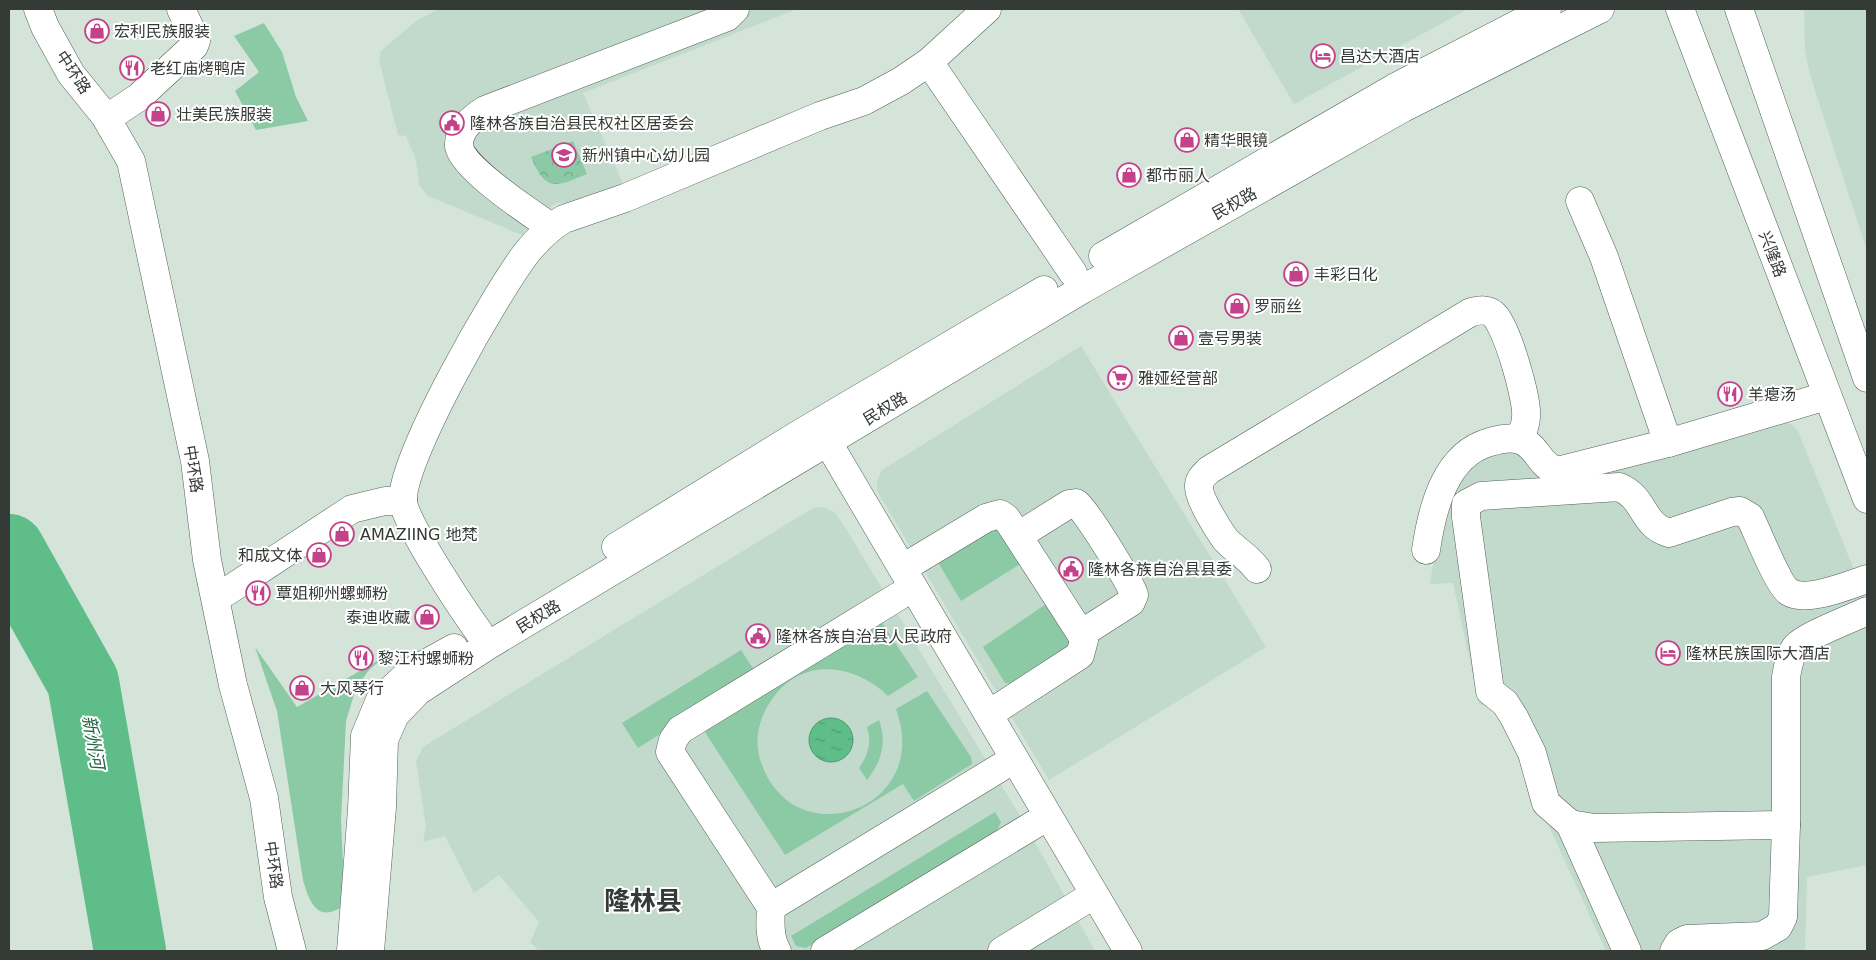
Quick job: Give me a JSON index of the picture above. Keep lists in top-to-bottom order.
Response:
{
  "streets": {
    "main road": ["中环路", "民权路", "兴隆路"]
  },
  "districts": ["隆林县"],
  "water": ["新州河"],
  "places": {
    "shop": [
      "宏利民族服装",
      "壮美民族服装",
      "精华眼镜",
      "都市丽人",
      "丰彩日化",
      "罗丽丝",
      "壹号男装",
      "AMAZIING 地梵",
      "和成文体",
      "泰迪收藏",
      "大风琴行"
    ],
    "hotel": ["昌达大酒店", "隆林民族国际大酒店"],
    "restaurant": [
      "老红庙烤鸭店",
      "羊瘪汤",
      "覃姐柳州螺蛳粉",
      "黎江村螺蛳粉"
    ],
    "public building": ["隆林各族自治县民权社区居委会", "隆林各族自治县县委", "隆林各族自治县人民政府"],
    "school or university": ["新州镇中心幼儿园"],
    "supermarket": ["雅娅经营部"]
  }
}
